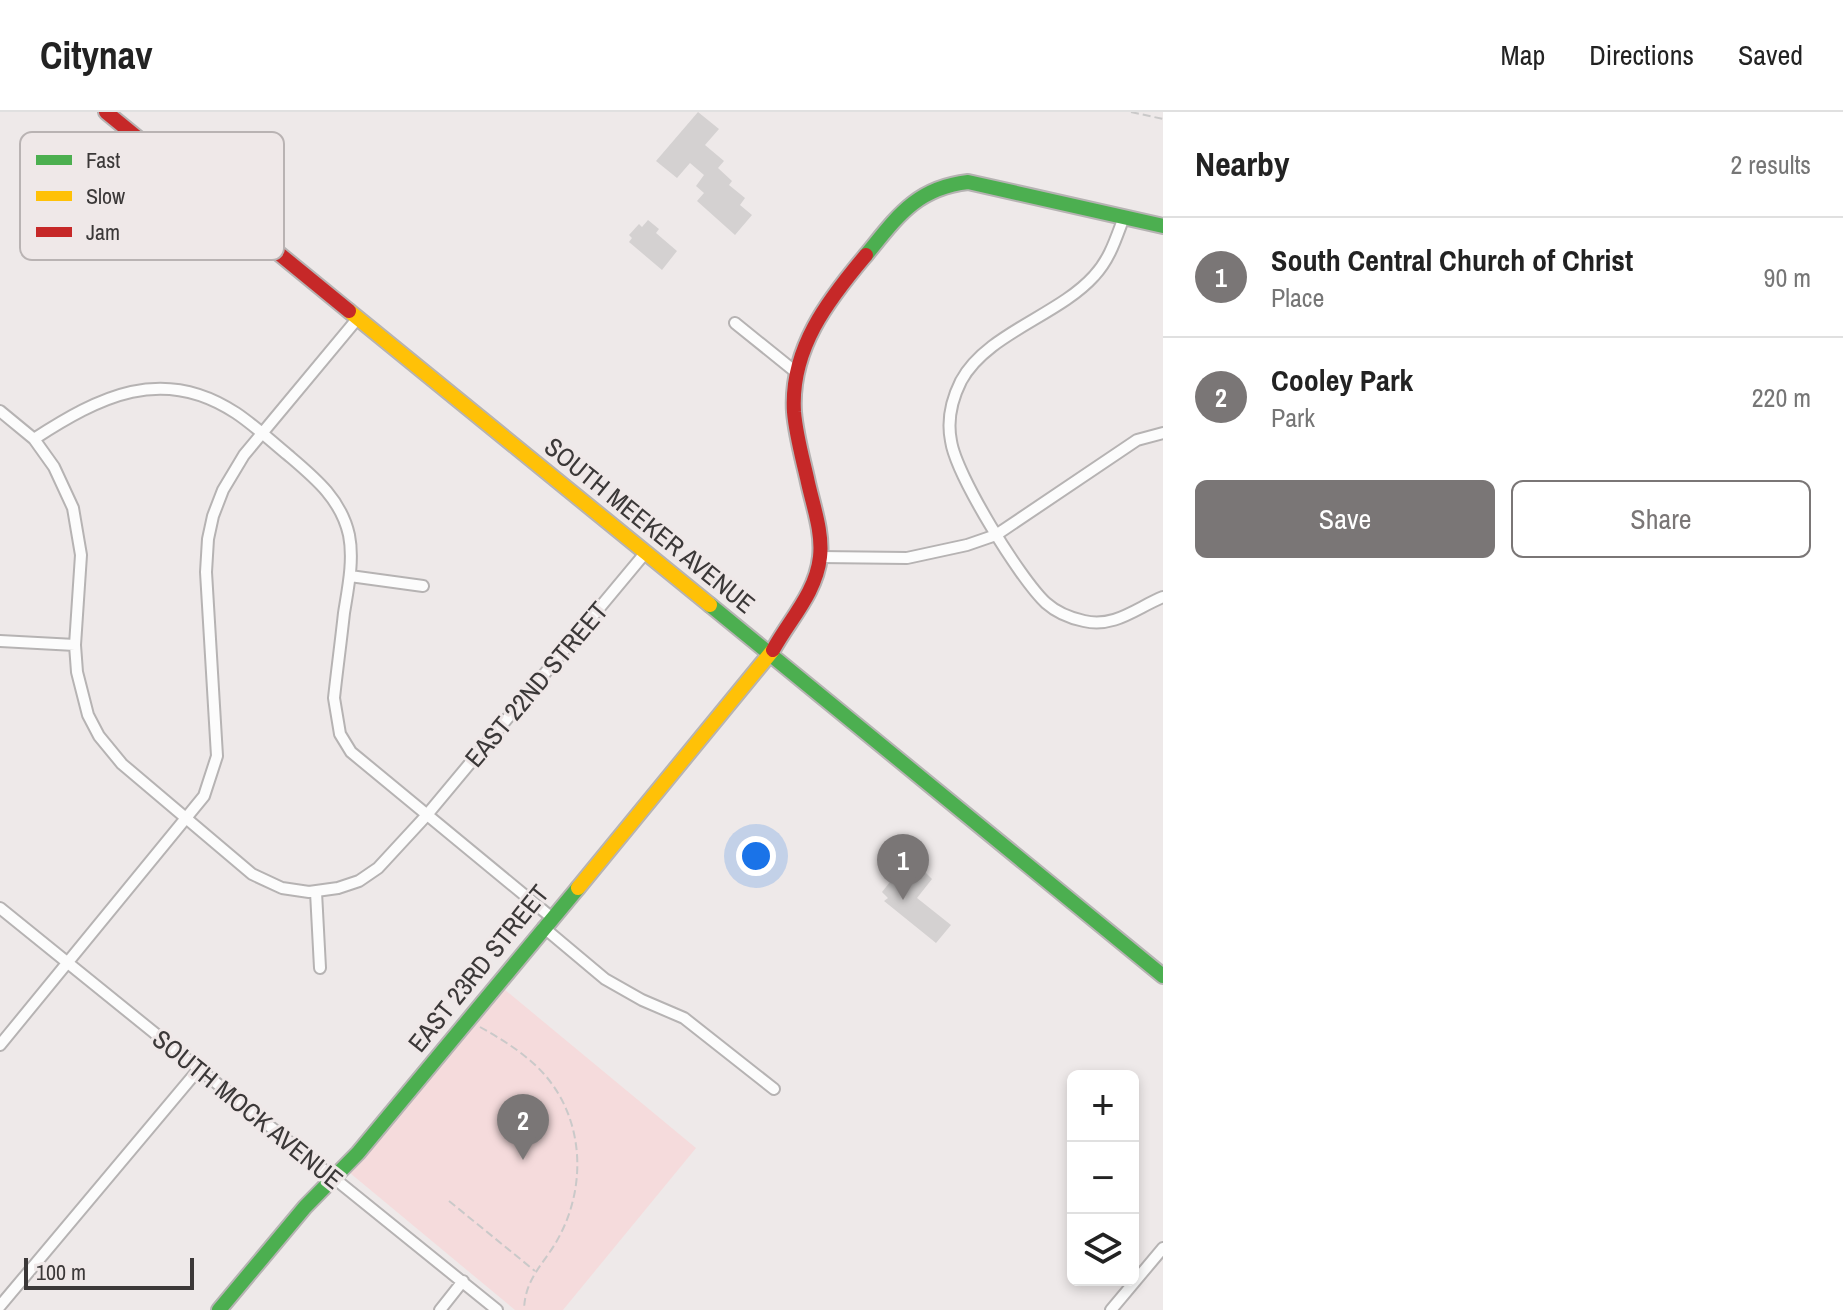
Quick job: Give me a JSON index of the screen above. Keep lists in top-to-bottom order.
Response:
{
  "streets": {
    "street": [
      "SOUTH MEEKER AVENUE",
      "EAST 22ND STREET",
      "EAST 23RD STREET",
      "SOUTH MOCK AVENUE"
    ]
  },
  "crossings": [
    ["SOUTH MEEKER AVENUE", "EAST 22ND STREET"],
    ["SOUTH MEEKER AVENUE", "EAST 23RD STREET"],
    ["EAST 23RD STREET", "SOUTH MOCK AVENUE"]
  ],
  "legend": ["Fast", "Slow", "Jam"],
  "scale_bar": "100 m",
  "page": {
    "header": "Citynav",
    "nav": ["Map", "Directions", "Saved"],
    "heading": ["Nearby", "2 results"],
    "list": [
      {
        "mark": "1",
        "name": "South Central Church of Christ",
        "note": "Place",
        "value": "90 m"
      },
      {
        "mark": "2",
        "name": "Cooley Park",
        "note": "Park",
        "value": "220 m"
      }
    ],
    "buttons": ["Save", "Share"],
    "pins": ["1", "2"],
    "map_buttons": ["+", "−"],
    "scale": "100 m"
  }
}
